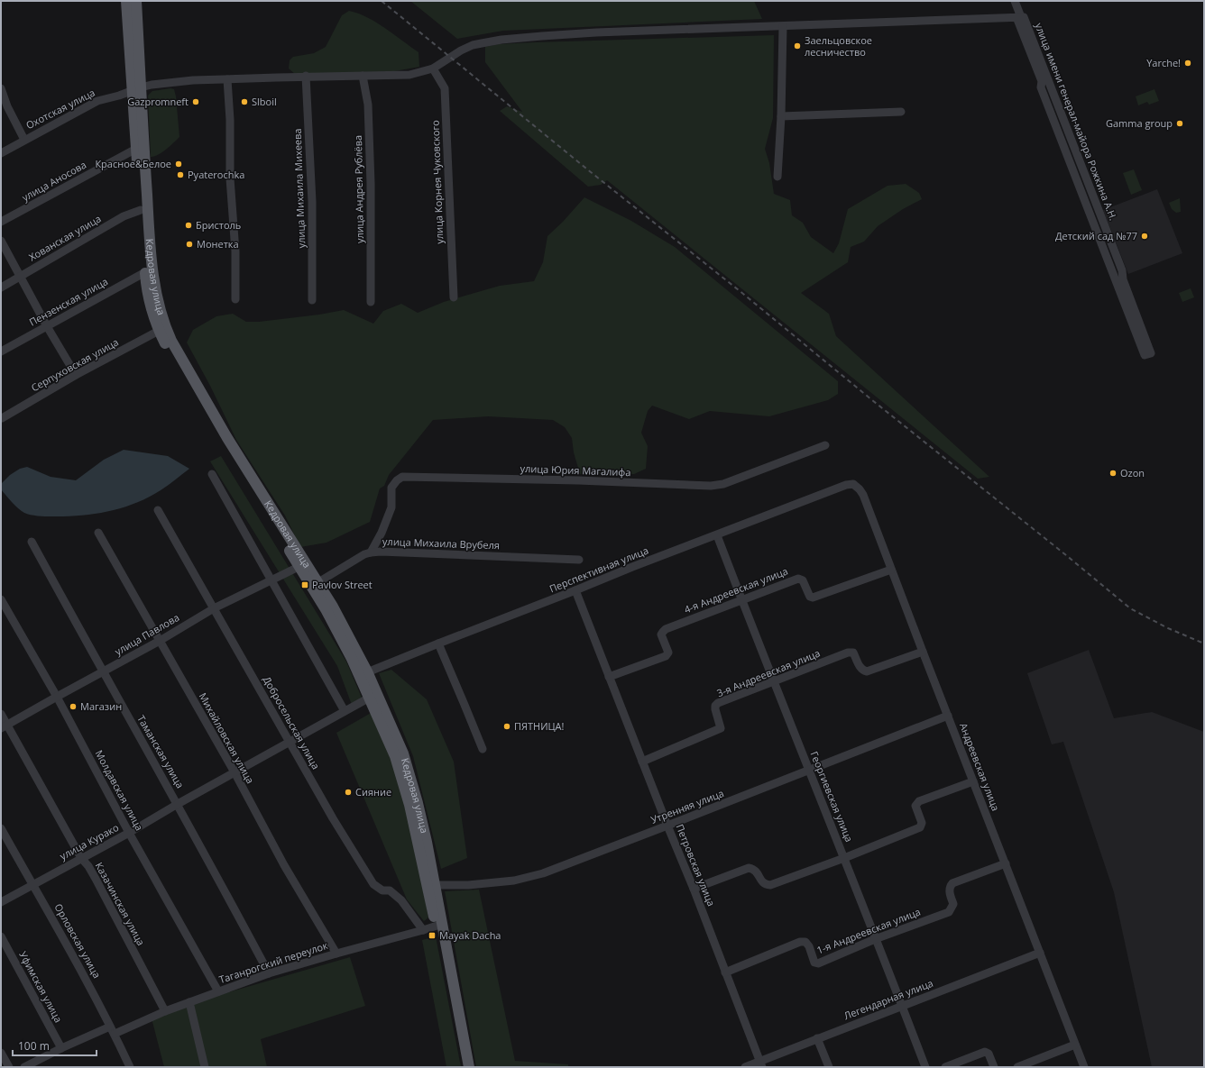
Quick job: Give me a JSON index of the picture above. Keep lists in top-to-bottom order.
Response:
{
  "streets": {
    "main road": ["Кедровая улица"],
    "street": [
      "Охотская улица",
      "улица имени генерал-майора Рожкина А.Н.",
      "улица Аносова",
      "улица Корнея Чуковского",
      "улица Михаила Михеева",
      "улица Андрея Рублёва",
      "Хованская улица",
      "Пензенская улица",
      "Серпуховская улица",
      "улица Юрия Магалифа",
      "улица Михаила Врубеля",
      "Перспективная улица",
      "4-я Андреевская улица",
      "улица Павлова",
      "3-я Андреевская улица",
      "Добросельская улица",
      "Михайловская улица",
      "Таманская улица",
      "Андреевская улица",
      "Молдавская улица",
      "Георгиевская улица",
      "Утренняя улица",
      "улица Курако",
      "Петровская улица",
      "Казачинская улица",
      "1-я Андреевская улица",
      "Орловская улица",
      "Таганрогский переулок",
      "Уфимская улица",
      "Легендарная улица"
    ]
  },
  "crossings": [
    ["Охотская улица", "улица имени генерал-майора Рожкина А.Н."],
    ["Охотская улица", "улица Корнея Чуковского"],
    ["Охотская улица", "улица Михаила Михеева"],
    ["Охотская улица", "улица Андрея Рублёва"],
    ["Охотская улица", "Кедровая улица"],
    ["улица Аносова", "Кедровая улица"],
    ["Хованская улица", "Кедровая улица"],
    ["Кедровая улица", "Пензенская улица"],
    ["Кедровая улица", "Серпуховская улица"],
    ["Кедровая улица", "улица Михаила Врубеля"],
    ["Кедровая улица", "Перспективная улица"],
    ["Кедровая улица", "улица Павлова"],
    ["Кедровая улица", "Утренняя улица"],
    ["Кедровая улица", "улица Курако"],
    ["Кедровая улица", "Таганрогский переулок"],
    ["улица Юрия Магалифа", "улица Михаила Врубеля"],
    ["Перспективная улица", "Андреевская улица"],
    ["Перспективная улица", "Георгиевская улица"],
    ["Перспективная улица", "Петровская улица"],
    ["4-я Андреевская улица", "Андреевская улица"],
    ["4-я Андреевская улица", "Георгиевская улица"],
    ["4-я Андреевская улица", "Петровская улица"],
    ["улица Павлова", "Добросельская улица"],
    ["улица Павлова", "Михайловская улица"],
    ["улица Павлова", "Таманская улица"],
    ["улица Павлова", "Молдавская улица"],
    ["улица Павлова", "Казачинская улица"],
    ["3-я Андреевская улица", "Андреевская улица"],
    ["3-я Андреевская улица", "Георгиевская улица"],
    ["3-я Андреевская улица", "Петровская улица"],
    ["Добросельская улица", "улица Курако"],
    ["Добросельская улица", "Таганрогский переулок"],
    ["Михайловская улица", "улица Курако"],
    ["Михайловская улица", "Таганрогский переулок"],
    ["Таманская улица", "улица Курако"],
    ["Таманская улица", "Таганрогский переулок"],
    ["Андреевская улица", "Утренняя улица"],
    ["Андреевская улица", "1-я Андреевская улица"],
    ["Андреевская улица", "Легендарная улица"],
    ["Молдавская улица", "улица Курако"],
    ["Молдавская улица", "Таганрогский переулок"],
    ["Георгиевская улица", "Утренняя улица"],
    ["Георгиевская улица", "1-я Андреевская улица"],
    ["Георгиевская улица", "Легендарная улица"],
    ["Утренняя улица", "Петровская улица"],
    ["улица Курако", "Казачинская улица"],
    ["улица Курако", "Орловская улица"],
    ["Петровская улица", "1-я Андреевская улица"],
    ["Петровская улица", "Легендарная улица"],
    ["Казачинская улица", "Таганрогский переулок"],
    ["Орловская улица", "Таганрогский переулок"],
    ["Таганрогский переулок", "Уфимская улица"]
  ],
  "places": {
    "other": [
      "Заельцовское лесничество",
      "Yarche!",
      "Gazpromneft",
      "Slboil",
      "Gamma group",
      "Красное&Белое",
      "Pyaterochka",
      "Бристоль",
      "Детский сад №77",
      "Монетка",
      "Ozon",
      "Магазин",
      "ПЯТНИЦА!",
      "Сияние"
    ],
    "transit": ["Pavlov Street", "Mayak Dacha"]
  },
  "scale_bar": "100 m"
}
